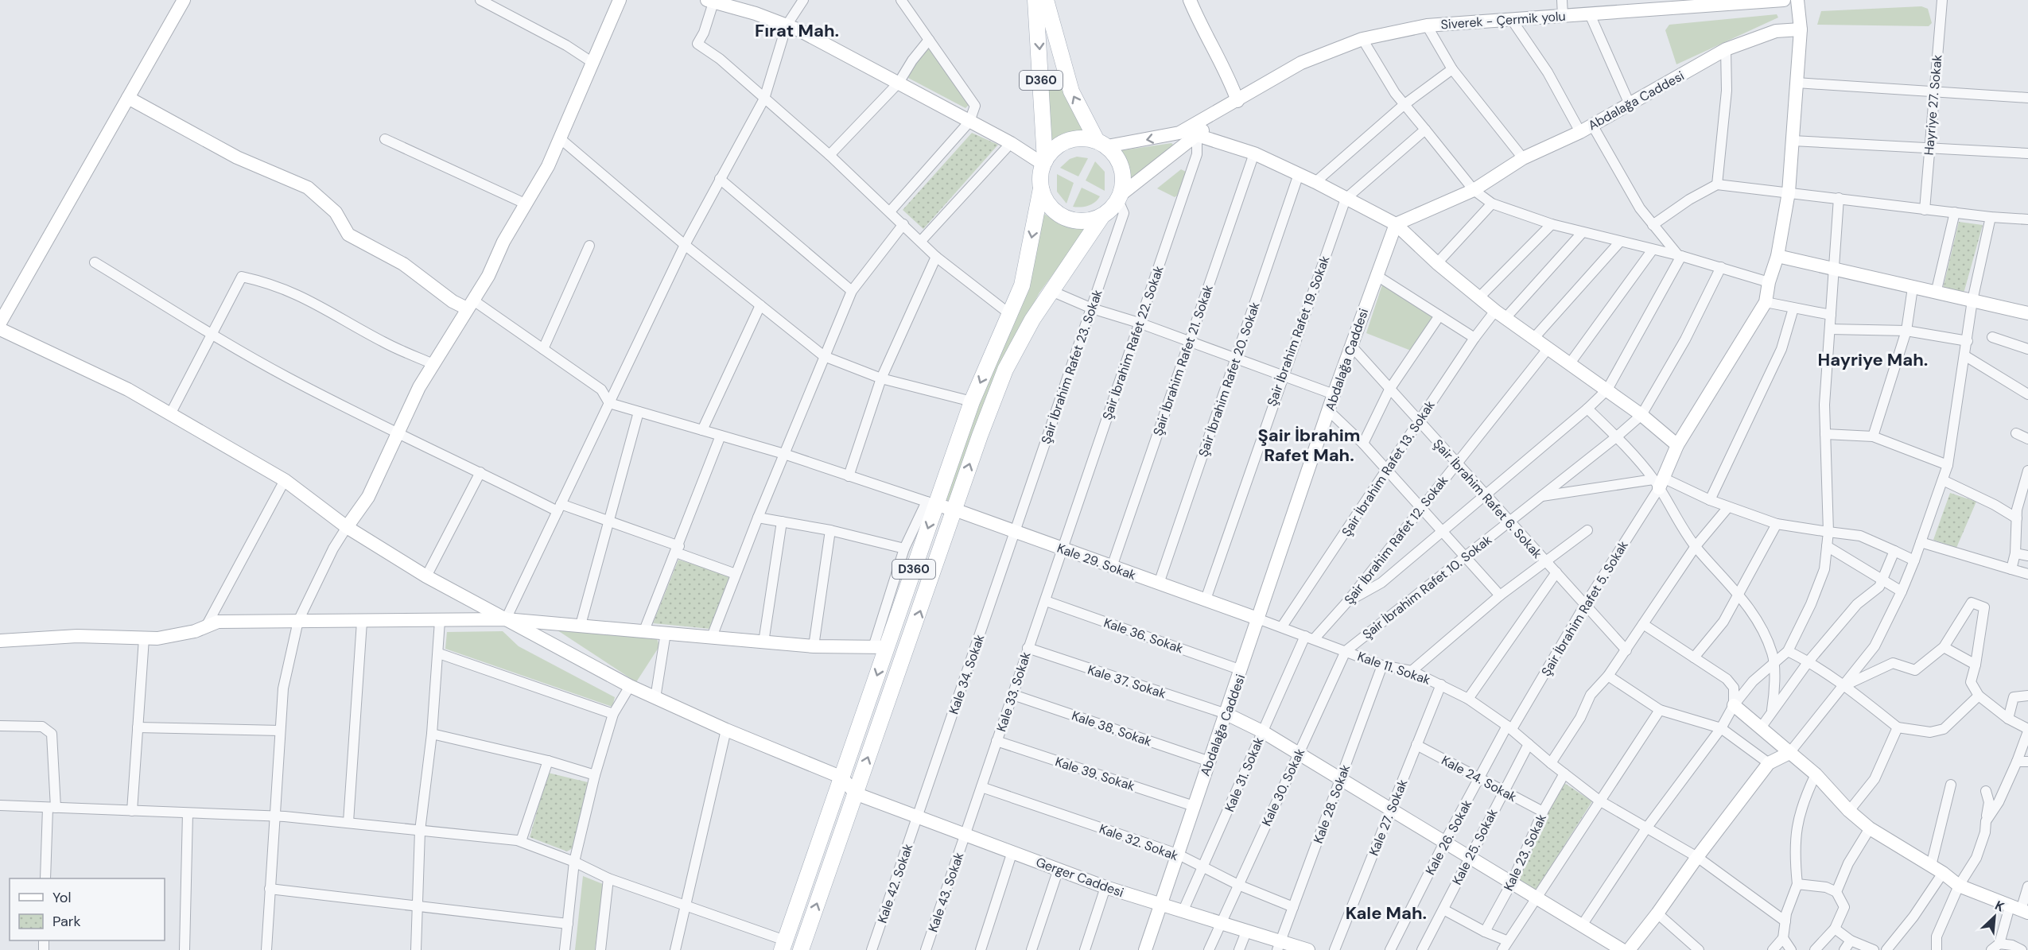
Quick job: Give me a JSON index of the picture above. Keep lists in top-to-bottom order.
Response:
{
  "streets": {
    "main road": ["D360"],
    "street": [
      "Siverek - Çermik yolu",
      "Abdalağa Caddesi",
      "Hayriye 27. Sokak",
      "Şair İbrahim Rafet 19. Sokak",
      "Şair İbrahim Rafet 22. Sokak",
      "Şair İbrahim Rafet 21. Sokak",
      "Şair İbrahim Rafet 23. Sokak",
      "Şair İbrahim Rafet 20. Sokak",
      "Şair İbrahim Rafet 13. Sokak",
      "Şair İbrahim Rafet 6. Sokak",
      "Şair İbrahim Rafet 12. Sokak",
      "Kale 29. Sokak",
      "Şair İbrahim Rafet 10. Sokak",
      "Şair İbrahim Rafet 5. Sokak",
      "Kale 36. Sokak",
      "Kale 11. Sokak",
      "Kale 34. Sokak",
      "Kale 37. Sokak",
      "Kale 33. Sokak",
      "Kale 38. Sokak",
      "Kale 39. Sokak",
      "Kale 31. Sokak",
      "Kale 24. Sokak",
      "Kale 30. Sokak",
      "Kale 28. Sokak",
      "Kale 27. Sokak",
      "Kale 26. Sokak",
      "Kale 32. Sokak",
      "Kale 25. Sokak",
      "Kale 23. Sokak",
      "Gerger Caddesi",
      "Kale 42. Sokak",
      "Kale 43. Sokak"
    ]
  },
  "crossings": [
    ["Siverek - Çermik yolu", "D360"],
    ["Siverek - Çermik yolu", "Şair İbrahim Rafet 22. Sokak"],
    ["Siverek - Çermik yolu", "Şair İbrahim Rafet 23. Sokak"],
    ["D360", "Şair İbrahim Rafet 23. Sokak"],
    ["D360", "Kale 29. Sokak"],
    ["D360", "Gerger Caddesi"],
    ["Abdalağa Caddesi", "Şair İbrahim Rafet 6. Sokak"],
    ["Abdalağa Caddesi", "Kale 29. Sokak"],
    ["Abdalağa Caddesi", "Kale 36. Sokak"],
    ["Abdalağa Caddesi", "Kale 11. Sokak"],
    ["Abdalağa Caddesi", "Kale 37. Sokak"],
    ["Abdalağa Caddesi", "Kale 38. Sokak"],
    ["Abdalağa Caddesi", "Kale 39. Sokak"],
    ["Abdalağa Caddesi", "Kale 32. Sokak"],
    ["Abdalağa Caddesi", "Gerger Caddesi"],
    ["Şair İbrahim Rafet 19. Sokak", "Kale 29. Sokak"],
    ["Şair İbrahim Rafet 22. Sokak", "Kale 29. Sokak"],
    ["Şair İbrahim Rafet 22. Sokak", "Kale 33. Sokak"],
    ["Şair İbrahim Rafet 21. Sokak", "Kale 29. Sokak"],
    ["Şair İbrahim Rafet 23. Sokak", "Kale 29. Sokak"],
    ["Şair İbrahim Rafet 23. Sokak", "Kale 34. Sokak"],
    ["Şair İbrahim Rafet 20. Sokak", "Kale 29. Sokak"],
    ["Şair İbrahim Rafet 13. Sokak", "Şair İbrahim Rafet 6. Sokak"],
    ["Şair İbrahim Rafet 13. Sokak", "Kale 11. Sokak"],
    ["Şair İbrahim Rafet 6. Sokak", "Şair İbrahim Rafet 12. Sokak"],
    ["Şair İbrahim Rafet 6. Sokak", "Şair İbrahim Rafet 10. Sokak"],
    ["Şair İbrahim Rafet 6. Sokak", "Şair İbrahim Rafet 5. Sokak"],
    ["Şair İbrahim Rafet 12. Sokak", "Kale 11. Sokak"],
    ["Şair İbrahim Rafet 12. Sokak", "Kale 31. Sokak"],
    ["Kale 29. Sokak", "Kale 11. Sokak"],
    ["Kale 29. Sokak", "Kale 34. Sokak"],
    ["Kale 29. Sokak", "Kale 33. Sokak"],
    ["Şair İbrahim Rafet 10. Sokak", "Kale 11. Sokak"],
    ["Şair İbrahim Rafet 10. Sokak", "Kale 30. Sokak"],
    ["Şair İbrahim Rafet 5. Sokak", "Kale 11. Sokak"],
    ["Şair İbrahim Rafet 5. Sokak", "Kale 26. Sokak"],
    ["Kale 36. Sokak", "Kale 33. Sokak"],
    ["Kale 11. Sokak", "Kale 31. Sokak"],
    ["Kale 11. Sokak", "Kale 30. Sokak"],
    ["Kale 11. Sokak", "Kale 28. Sokak"],
    ["Kale 11. Sokak", "Kale 27. Sokak"],
    ["Kale 11. Sokak", "Kale 26. Sokak"],
    ["Kale 11. Sokak", "Kale 25. Sokak"],
    ["Kale 11. Sokak", "Kale 23. Sokak"],
    ["Kale 34. Sokak", "Gerger Caddesi"],
    ["Kale 34. Sokak", "Kale 42. Sokak"],
    ["Kale 37. Sokak", "Kale 33. Sokak"],
    ["Kale 33. Sokak", "Kale 38. Sokak"],
    ["Kale 33. Sokak", "Kale 39. Sokak"],
    ["Kale 33. Sokak", "Kale 32. Sokak"],
    ["Kale 33. Sokak", "Gerger Caddesi"],
    ["Kale 33. Sokak", "Kale 43. Sokak"],
    ["Kale 31. Sokak", "Kale 32. Sokak"],
    ["Kale 31. Sokak", "Gerger Caddesi"],
    ["Kale 24. Sokak", "Kale 27. Sokak"],
    ["Kale 24. Sokak", "Kale 26. Sokak"],
    ["Kale 24. Sokak", "Kale 25. Sokak"],
    ["Kale 24. Sokak", "Kale 23. Sokak"],
    ["Kale 30. Sokak", "Kale 32. Sokak"],
    ["Kale 30. Sokak", "Gerger Caddesi"],
    ["Kale 28. Sokak", "Kale 32. Sokak"],
    ["Kale 28. Sokak", "Gerger Caddesi"],
    ["Gerger Caddesi", "Kale 42. Sokak"],
    ["Gerger Caddesi", "Kale 43. Sokak"]
  ],
  "districts": [
    "Fırat Mah.",
    "Hayriye Mah.",
    "Şair İbrahim Rafet Mah.",
    "Kale Mah."
  ],
  "legend": ["Yol", "Park"],
  "north": "top right"
}
